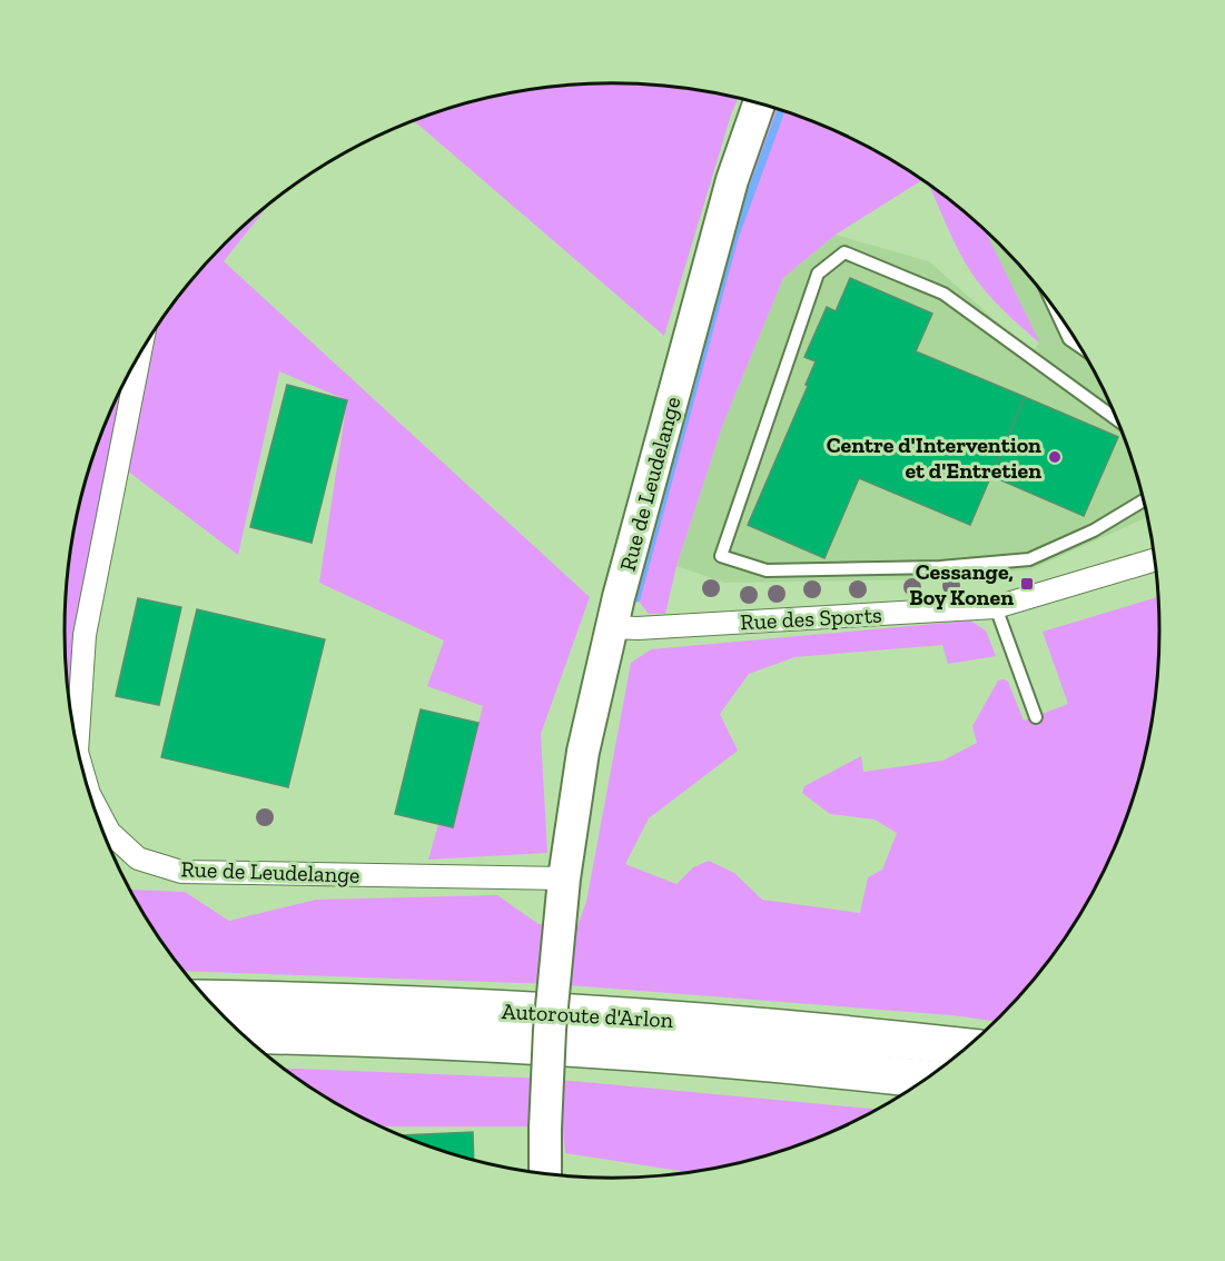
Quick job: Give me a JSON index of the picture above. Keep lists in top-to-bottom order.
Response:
{
  "streets": {
    "highway": ["Autoroute d'Arlon"],
    "main road": ["Rue de Leudelange"],
    "street": ["Rue des Sports"]
  },
  "crossings": [
    ["Rue de Leudelange", "Rue des Sports"]
  ],
  "places": {
    "other": ["Centre d'Intervention et d'Entretien"],
    "transit": ["Cessange, Boy Konen"]
  }
}
